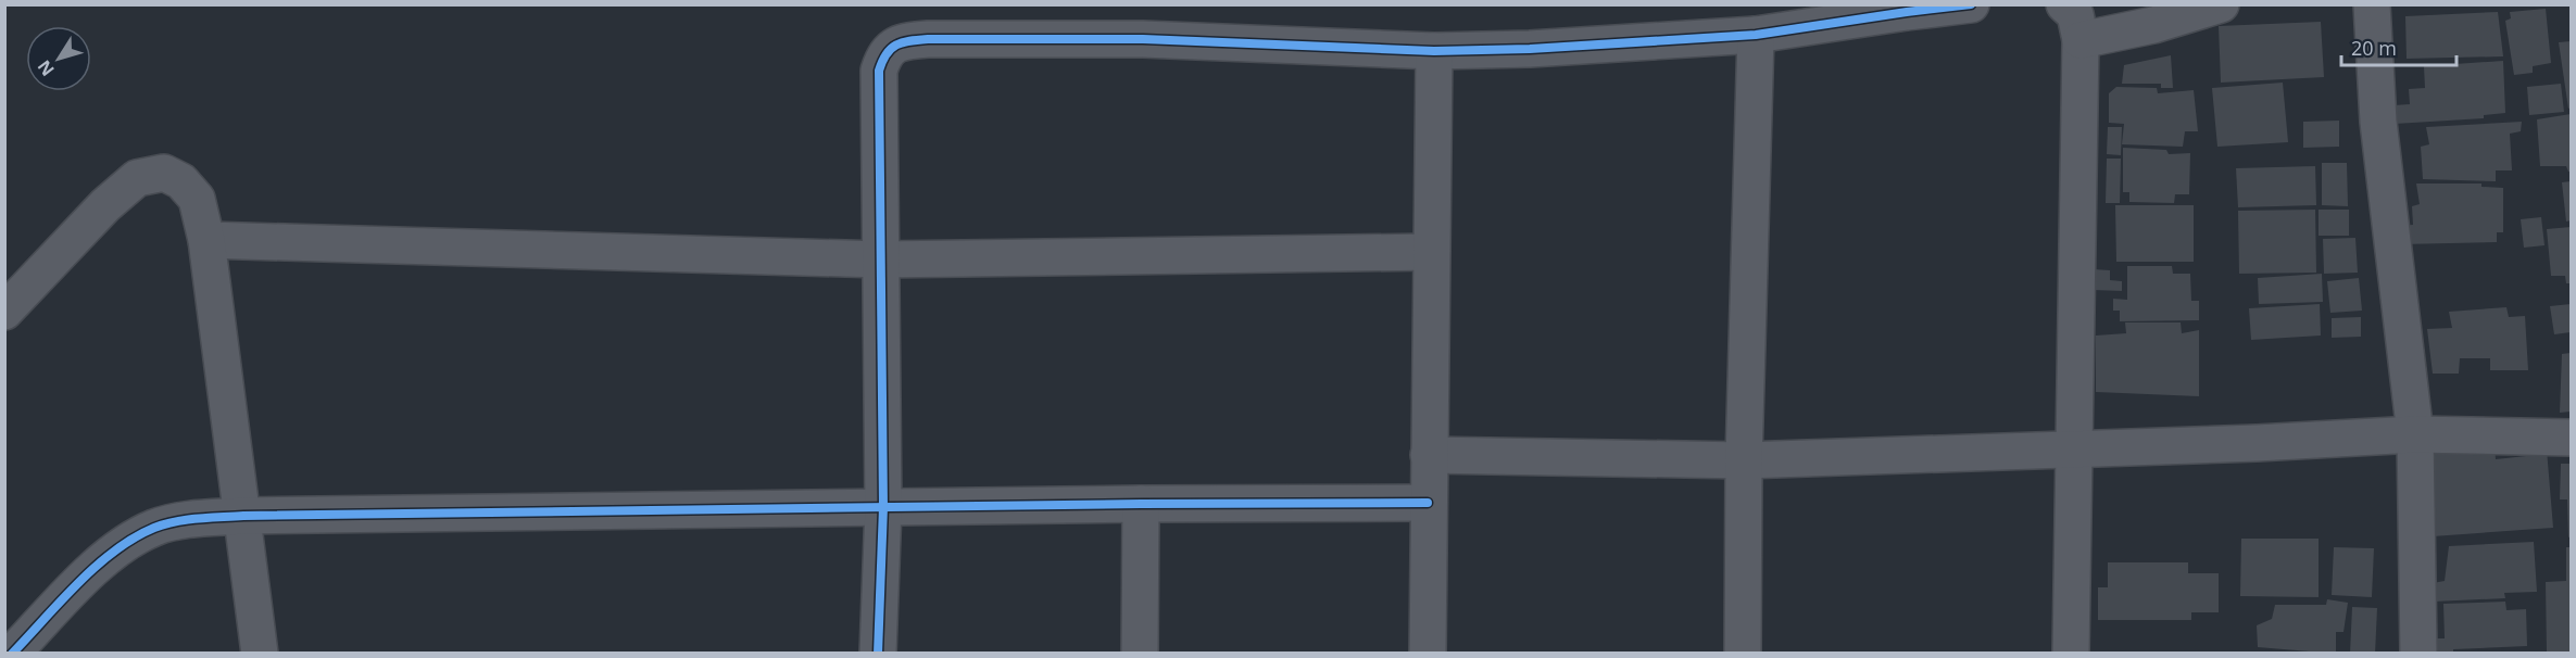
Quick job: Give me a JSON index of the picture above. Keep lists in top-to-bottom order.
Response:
{
  "scale_bar": "20 m",
  "north": "bottom left"
}
